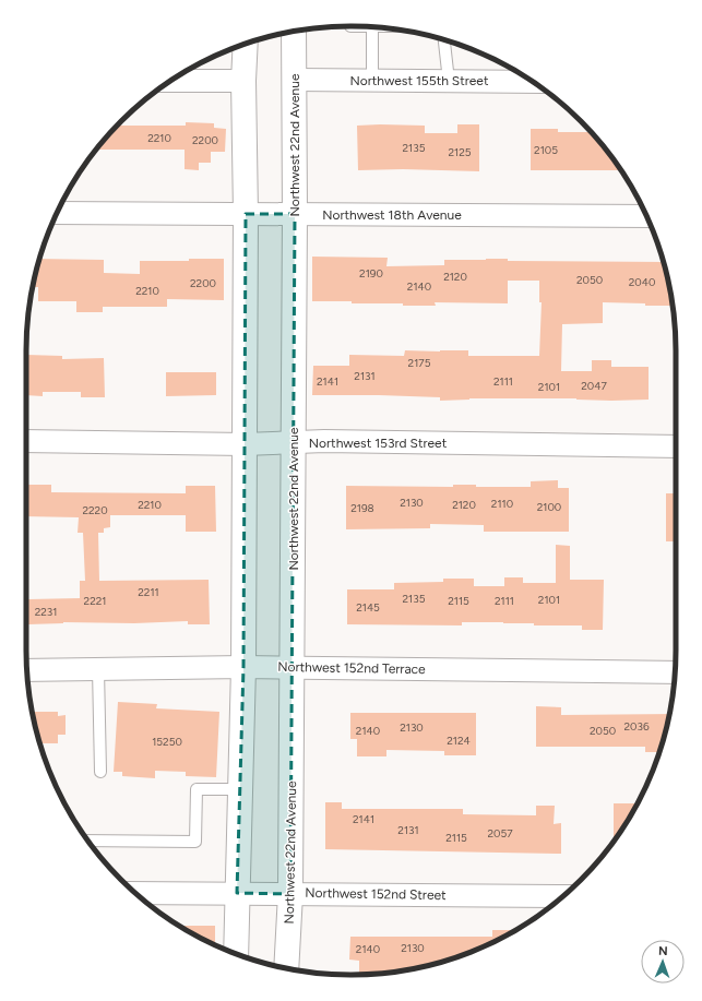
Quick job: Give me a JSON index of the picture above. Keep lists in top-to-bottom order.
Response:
{
  "streets": {
    "main road": ["Northwest 22nd Avenue"],
    "street": [
      "Northwest 155th Street",
      "Northwest 18th Avenue",
      "Northwest 153rd Street",
      "Northwest 152nd Terrace",
      "Northwest 152nd Street"
    ]
  },
  "crossings": [
    ["Northwest 155th Street", "Northwest 22nd Avenue"],
    ["Northwest 22nd Avenue", "Northwest 18th Avenue"],
    ["Northwest 22nd Avenue", "Northwest 153rd Street"],
    ["Northwest 22nd Avenue", "Northwest 152nd Terrace"],
    ["Northwest 22nd Avenue", "Northwest 152nd Street"]
  ],
  "house_numbers": [
    "2210",
    "2200",
    "2135",
    "2105",
    "2125",
    "2190",
    "2120",
    "2050",
    "2040",
    "2200",
    "2140",
    "2210",
    "2175",
    "2131",
    "2141",
    "2111",
    "2047",
    "2101",
    "2130",
    "2110",
    "2210",
    "2120",
    "2100",
    "2198",
    "2220",
    "2211",
    "2135",
    "2101",
    "2221",
    "2115",
    "2111",
    "2145",
    "2231",
    "2036",
    "2130",
    "2140",
    "2050",
    "2124",
    "15250",
    "2141",
    "2131",
    "2057",
    "2115",
    "2130",
    "2140"
  ],
  "north": "top"
}
